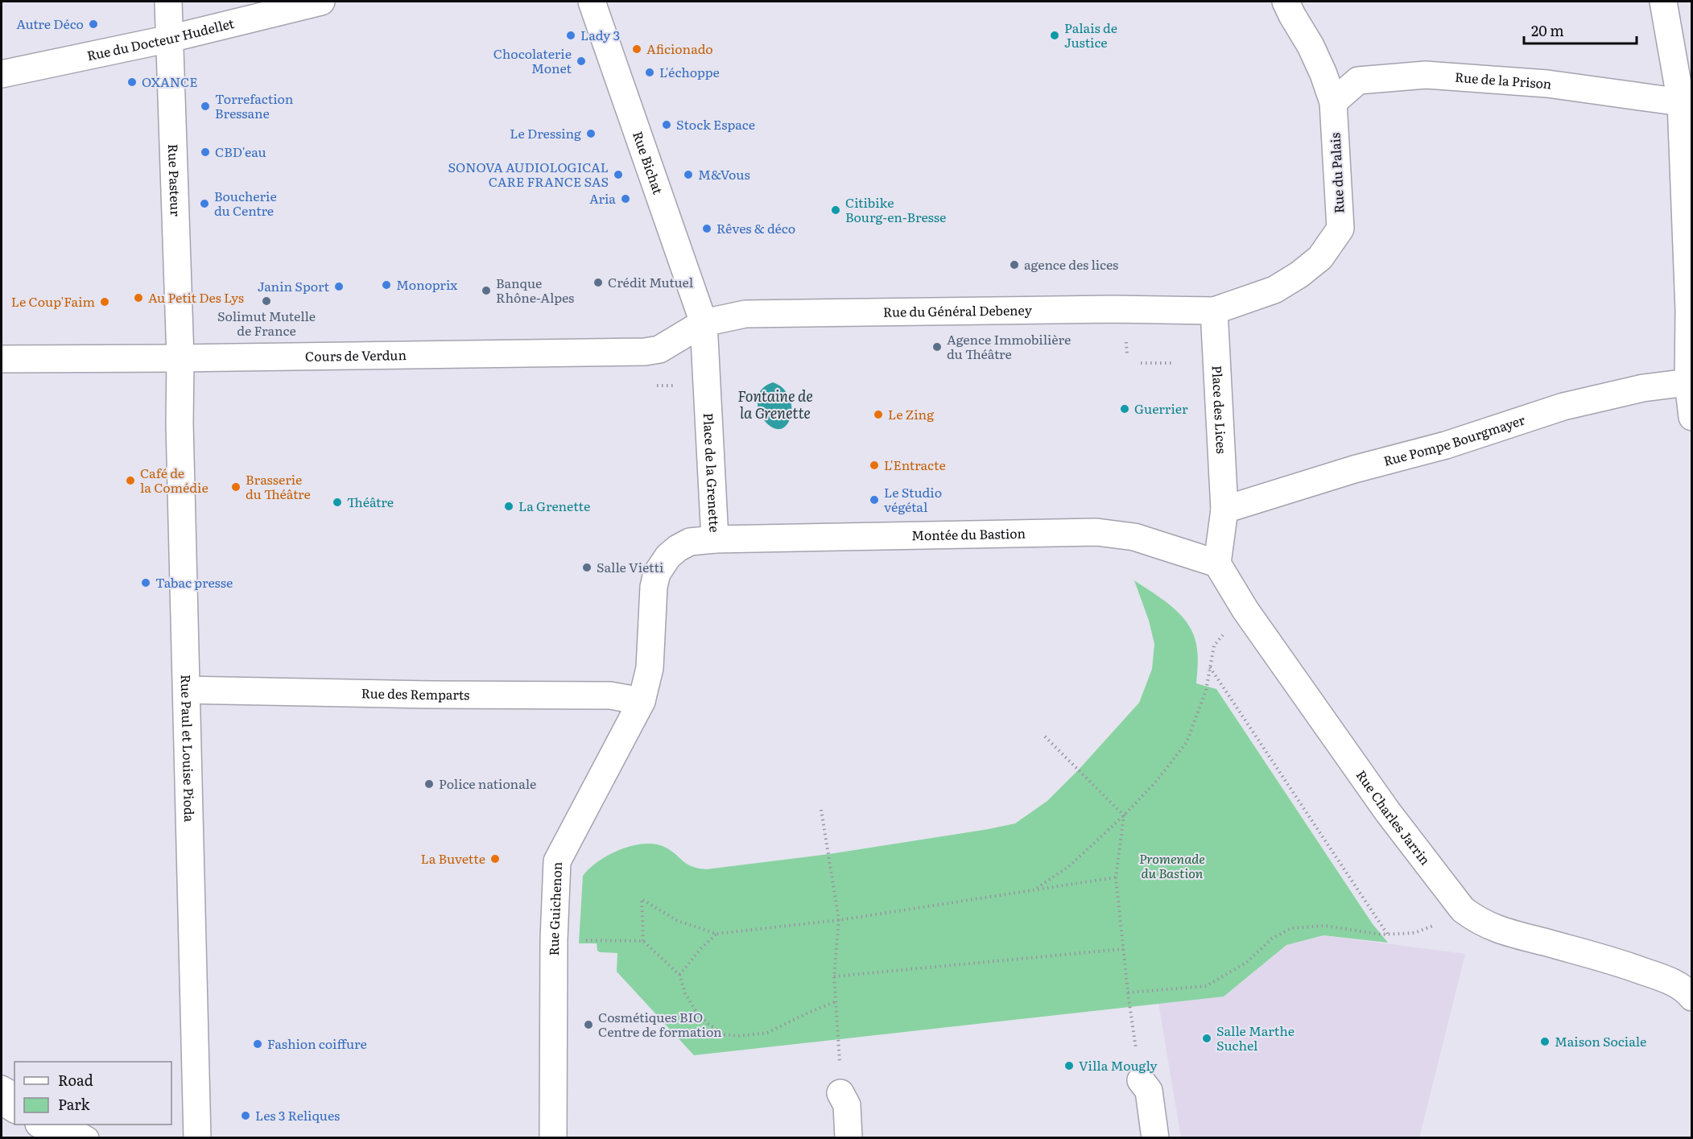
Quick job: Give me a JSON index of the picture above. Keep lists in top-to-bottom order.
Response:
{
  "streets": {
    "street": [
      "Rue du Docteur Hudellet",
      "Rue de la Prison",
      "Rue Bichat",
      "Rue du Palais",
      "Rue Pasteur",
      "Rue du Général Debeney",
      "Cours de Verdun",
      "Place des Lices",
      "Rue Pompe Bourgmayer",
      "Place de la Grenette",
      "Montée du Bastion",
      "Rue des Remparts",
      "Rue Paul et Louise Pioda",
      "Rue Charles Jarrin",
      "Rue Guichenon"
    ]
  },
  "crossings": [
    ["Rue du Docteur Hudellet", "Rue Pasteur"],
    ["Rue de la Prison", "Rue du Palais"],
    ["Rue Bichat", "Rue du Général Debeney"],
    ["Rue Bichat", "Cours de Verdun"],
    ["Rue Bichat", "Place de la Grenette"],
    ["Rue du Palais", "Rue du Général Debeney"],
    ["Rue du Palais", "Place des Lices"],
    ["Rue Pasteur", "Cours de Verdun"],
    ["Rue Pasteur", "Rue Paul et Louise Pioda"],
    ["Rue du Général Debeney", "Cours de Verdun"],
    ["Rue du Général Debeney", "Place des Lices"],
    ["Rue du Général Debeney", "Place de la Grenette"],
    ["Cours de Verdun", "Place de la Grenette"],
    ["Cours de Verdun", "Rue Paul et Louise Pioda"],
    ["Place des Lices", "Rue Pompe Bourgmayer"],
    ["Place de la Grenette", "Montée du Bastion"],
    ["Place de la Grenette", "Rue des Remparts"],
    ["Place de la Grenette", "Rue Guichenon"],
    ["Montée du Bastion", "Rue Charles Jarrin"],
    ["Rue des Remparts", "Rue Paul et Louise Pioda"],
    ["Rue des Remparts", "Rue Guichenon"]
  ],
  "water": ["Fontaine de la Grenette"],
  "parks": ["Promenade du Bastion"],
  "places": [
    "Autre Déco",
    "Lady 3",
    "Palais de Justice",
    "Aficionado",
    "Chocolaterie Monet",
    "L'échoppe",
    "OXANCE",
    "Torrefaction Bressane",
    "Stock Espace",
    "Le Dressing",
    "CBD'eau",
    "SONOVA AUDIOLOGICAL CARE FRANCE SAS",
    "M&Vous",
    "Aria",
    "Boucherie du Centre",
    "Citibike Bourg-en-Bresse",
    "Rêves & déco",
    "agence des lices",
    "Crédit Mutuel",
    "Monoprix",
    "Janin Sport",
    "Banque Rhône-Alpes",
    "Au Petit Des Lys",
    "Solimut Mutelle de France",
    "Le Coup'Faim",
    "Agence Immobilière du Théâtre",
    "Guerrier",
    "Le Zing",
    "L'Entracte",
    "Café de la Comédie",
    "Brasserie du Théâtre",
    "Le Studio végétal",
    "Théâtre",
    "La Grenette",
    "Salle Vietti",
    "Tabac presse",
    "Police nationale",
    "La Buvette",
    "Cosmétiques BIO Centre de formation",
    "Salle Marthe Suchel",
    "Maison Sociale",
    "Fashion coiffure",
    "Villa Mougly",
    "Les 3 Reliques"
  ],
  "legend": ["Road", "Park"],
  "scale_bar": "20 m"
}
